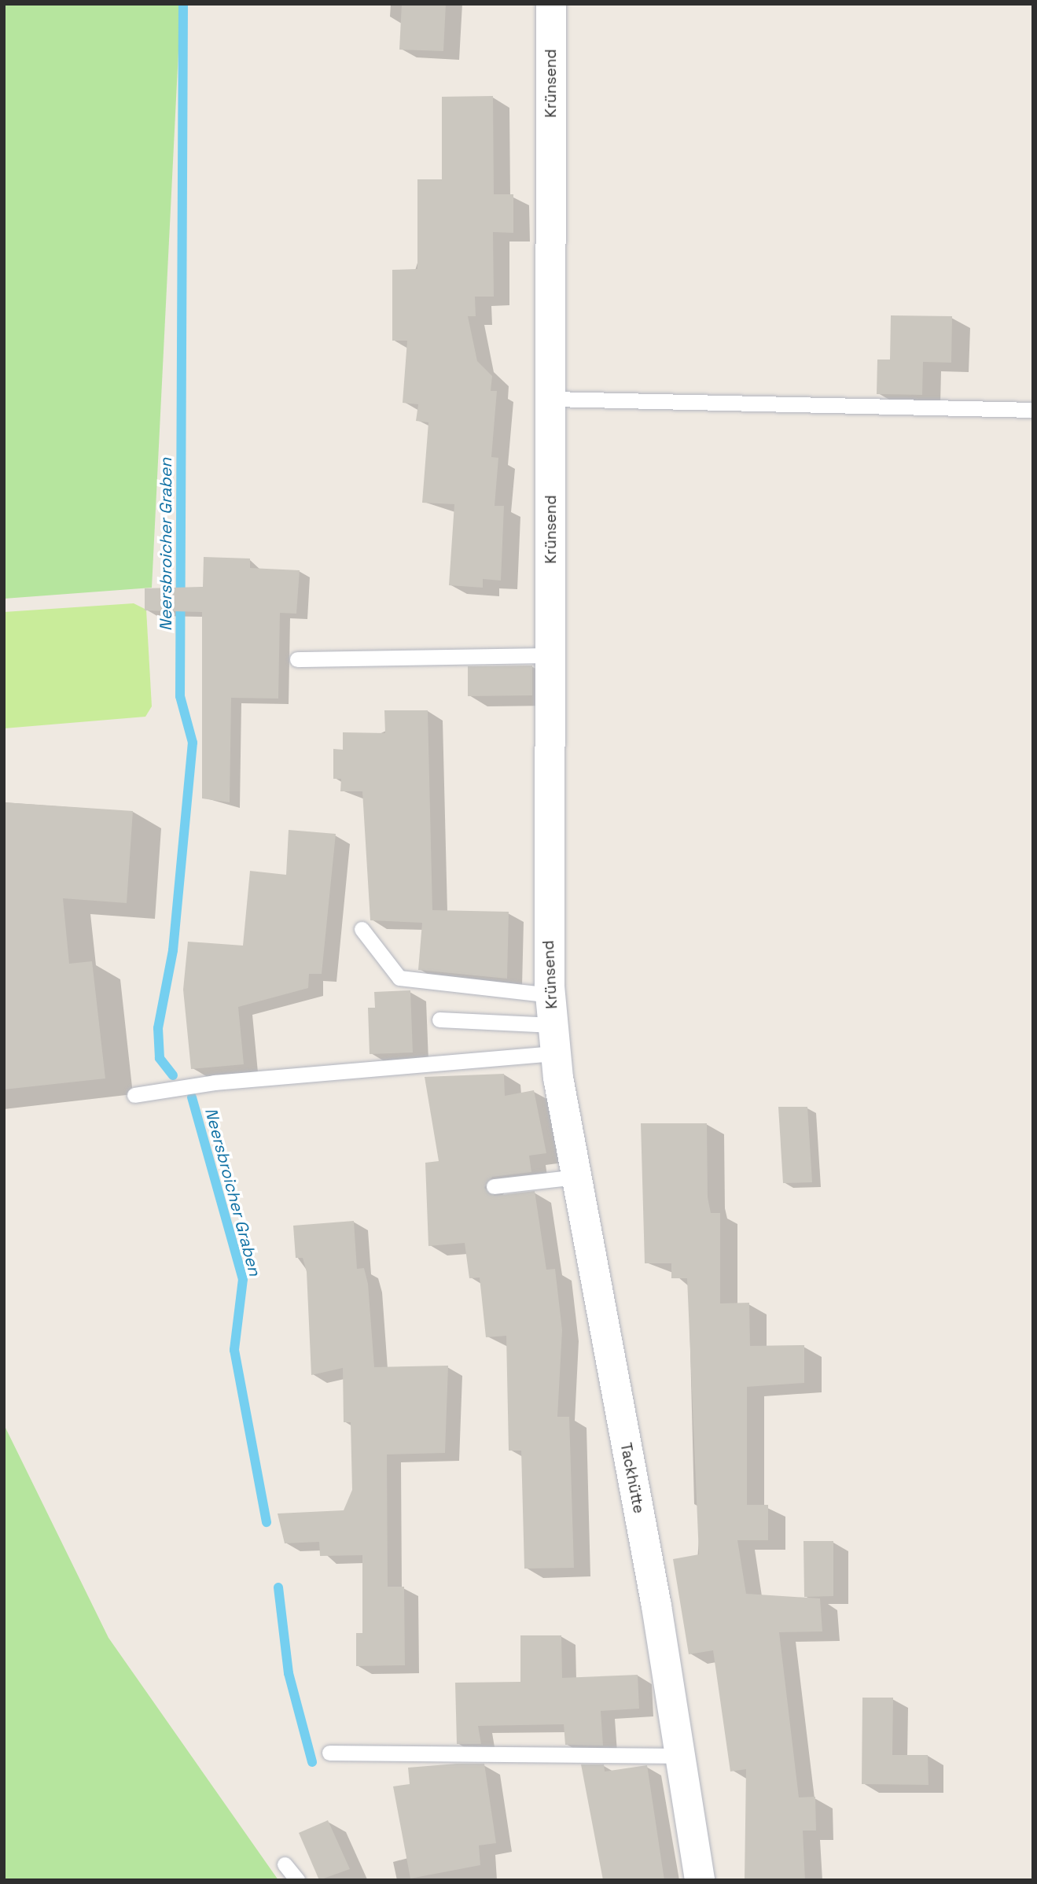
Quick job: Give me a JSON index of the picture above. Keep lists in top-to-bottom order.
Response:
{
  "streets": {
    "street": ["Krünsend", "Tackhütte"]
  },
  "crossings": [
    ["Krünsend", "Tackhütte"]
  ],
  "water": ["Neersbroicher Graben"]
}
